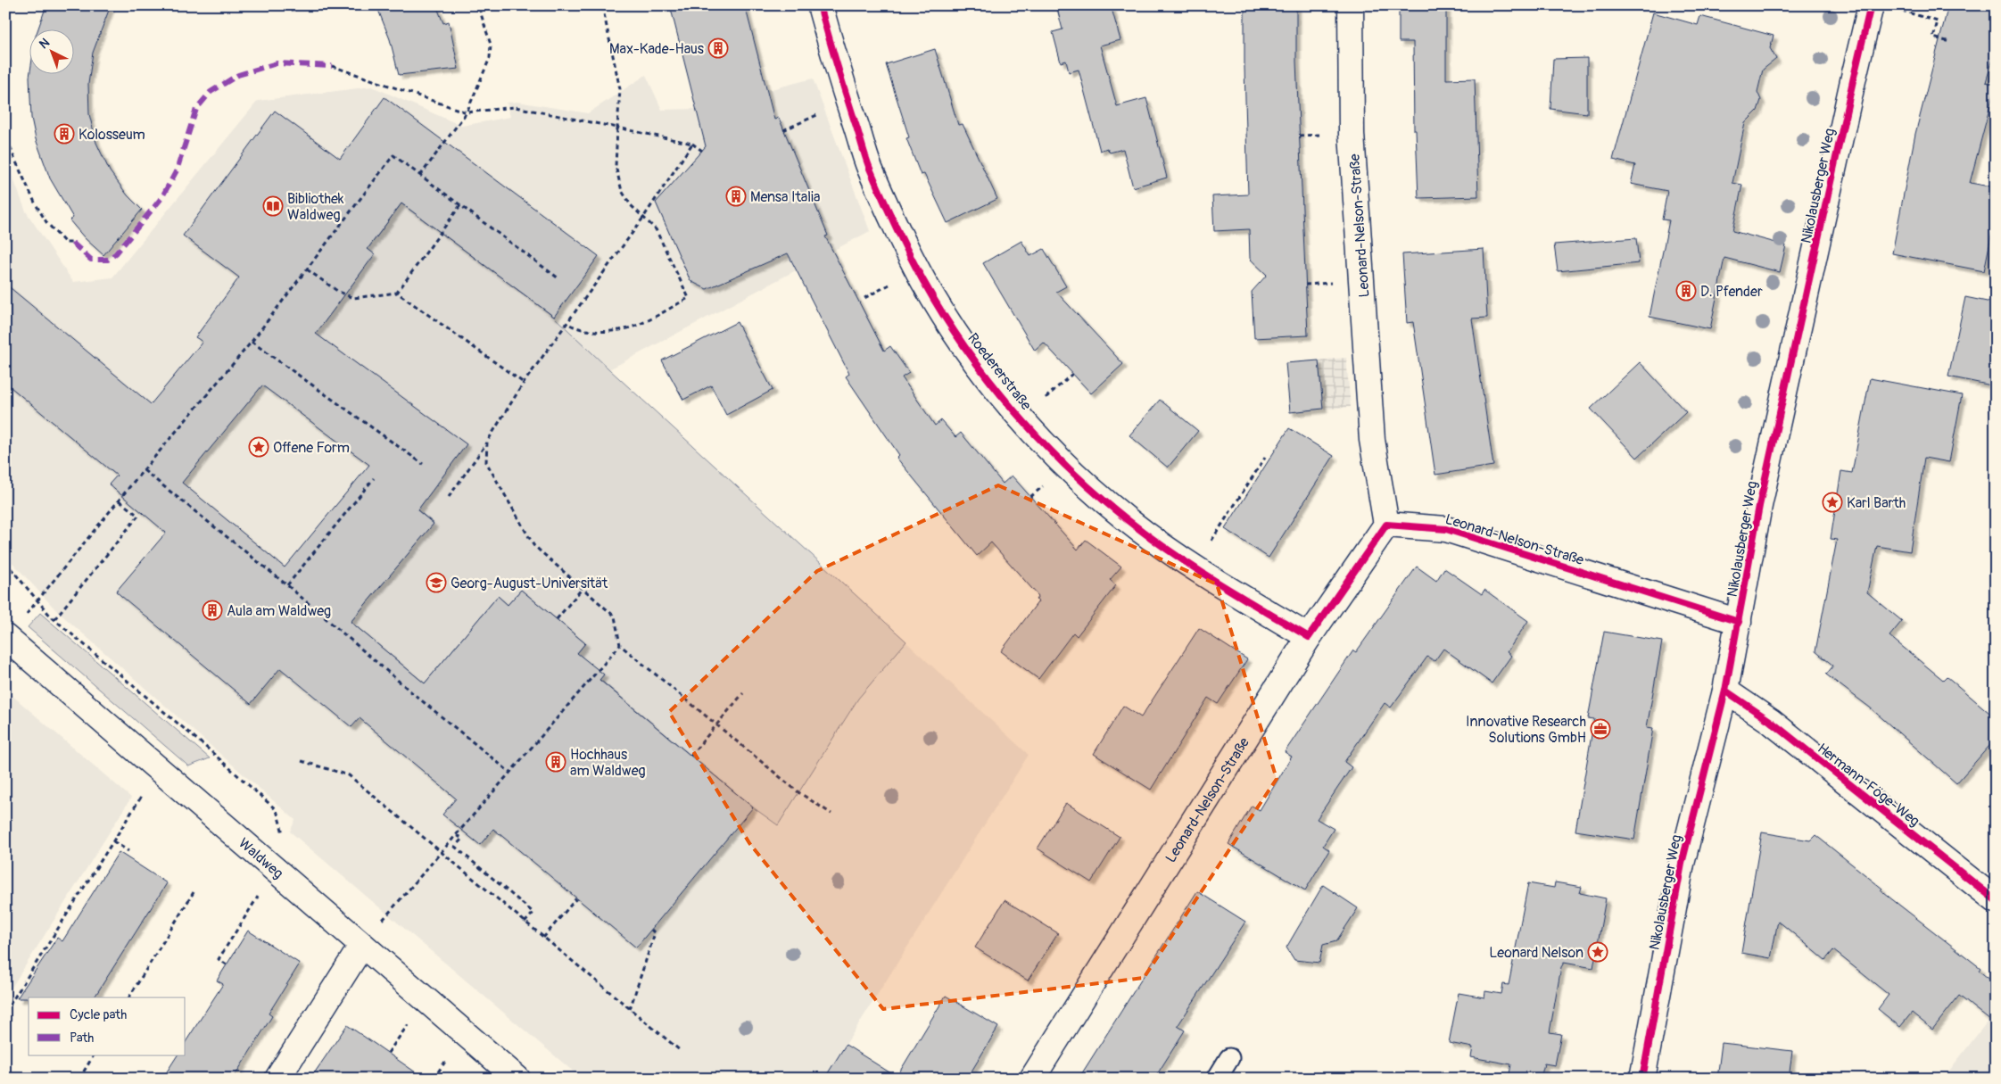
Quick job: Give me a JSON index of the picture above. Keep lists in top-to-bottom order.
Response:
{
  "streets": {
    "street": [
      "Nikolausberger Weg",
      "Leonard-Nelson-Straße",
      "Roedererstraße",
      "Hermann-Föge-Weg",
      "Waldweg"
    ]
  },
  "crossings": [
    ["Nikolausberger Weg", "Leonard-Nelson-Straße"],
    ["Nikolausberger Weg", "Hermann-Föge-Weg"],
    ["Leonard-Nelson-Straße", "Roedererstraße"]
  ],
  "places": {
    "building": [
      "Max-Kade-Haus",
      "Kolosseum",
      "Mensa Italia",
      "D. Pfender",
      "Aula am Waldweg",
      "Hochhaus am Waldweg"
    ],
    "library": ["Bibliothek Waldweg"],
    "place": ["Offene Form", "Karl Barth", "Leonard Nelson"],
    "school or university": ["Georg-August-Universität"],
    "office": ["Innovative Research Solutions GmbH"]
  },
  "legend": ["Cycle path", "Path"],
  "north": "top left"
}
